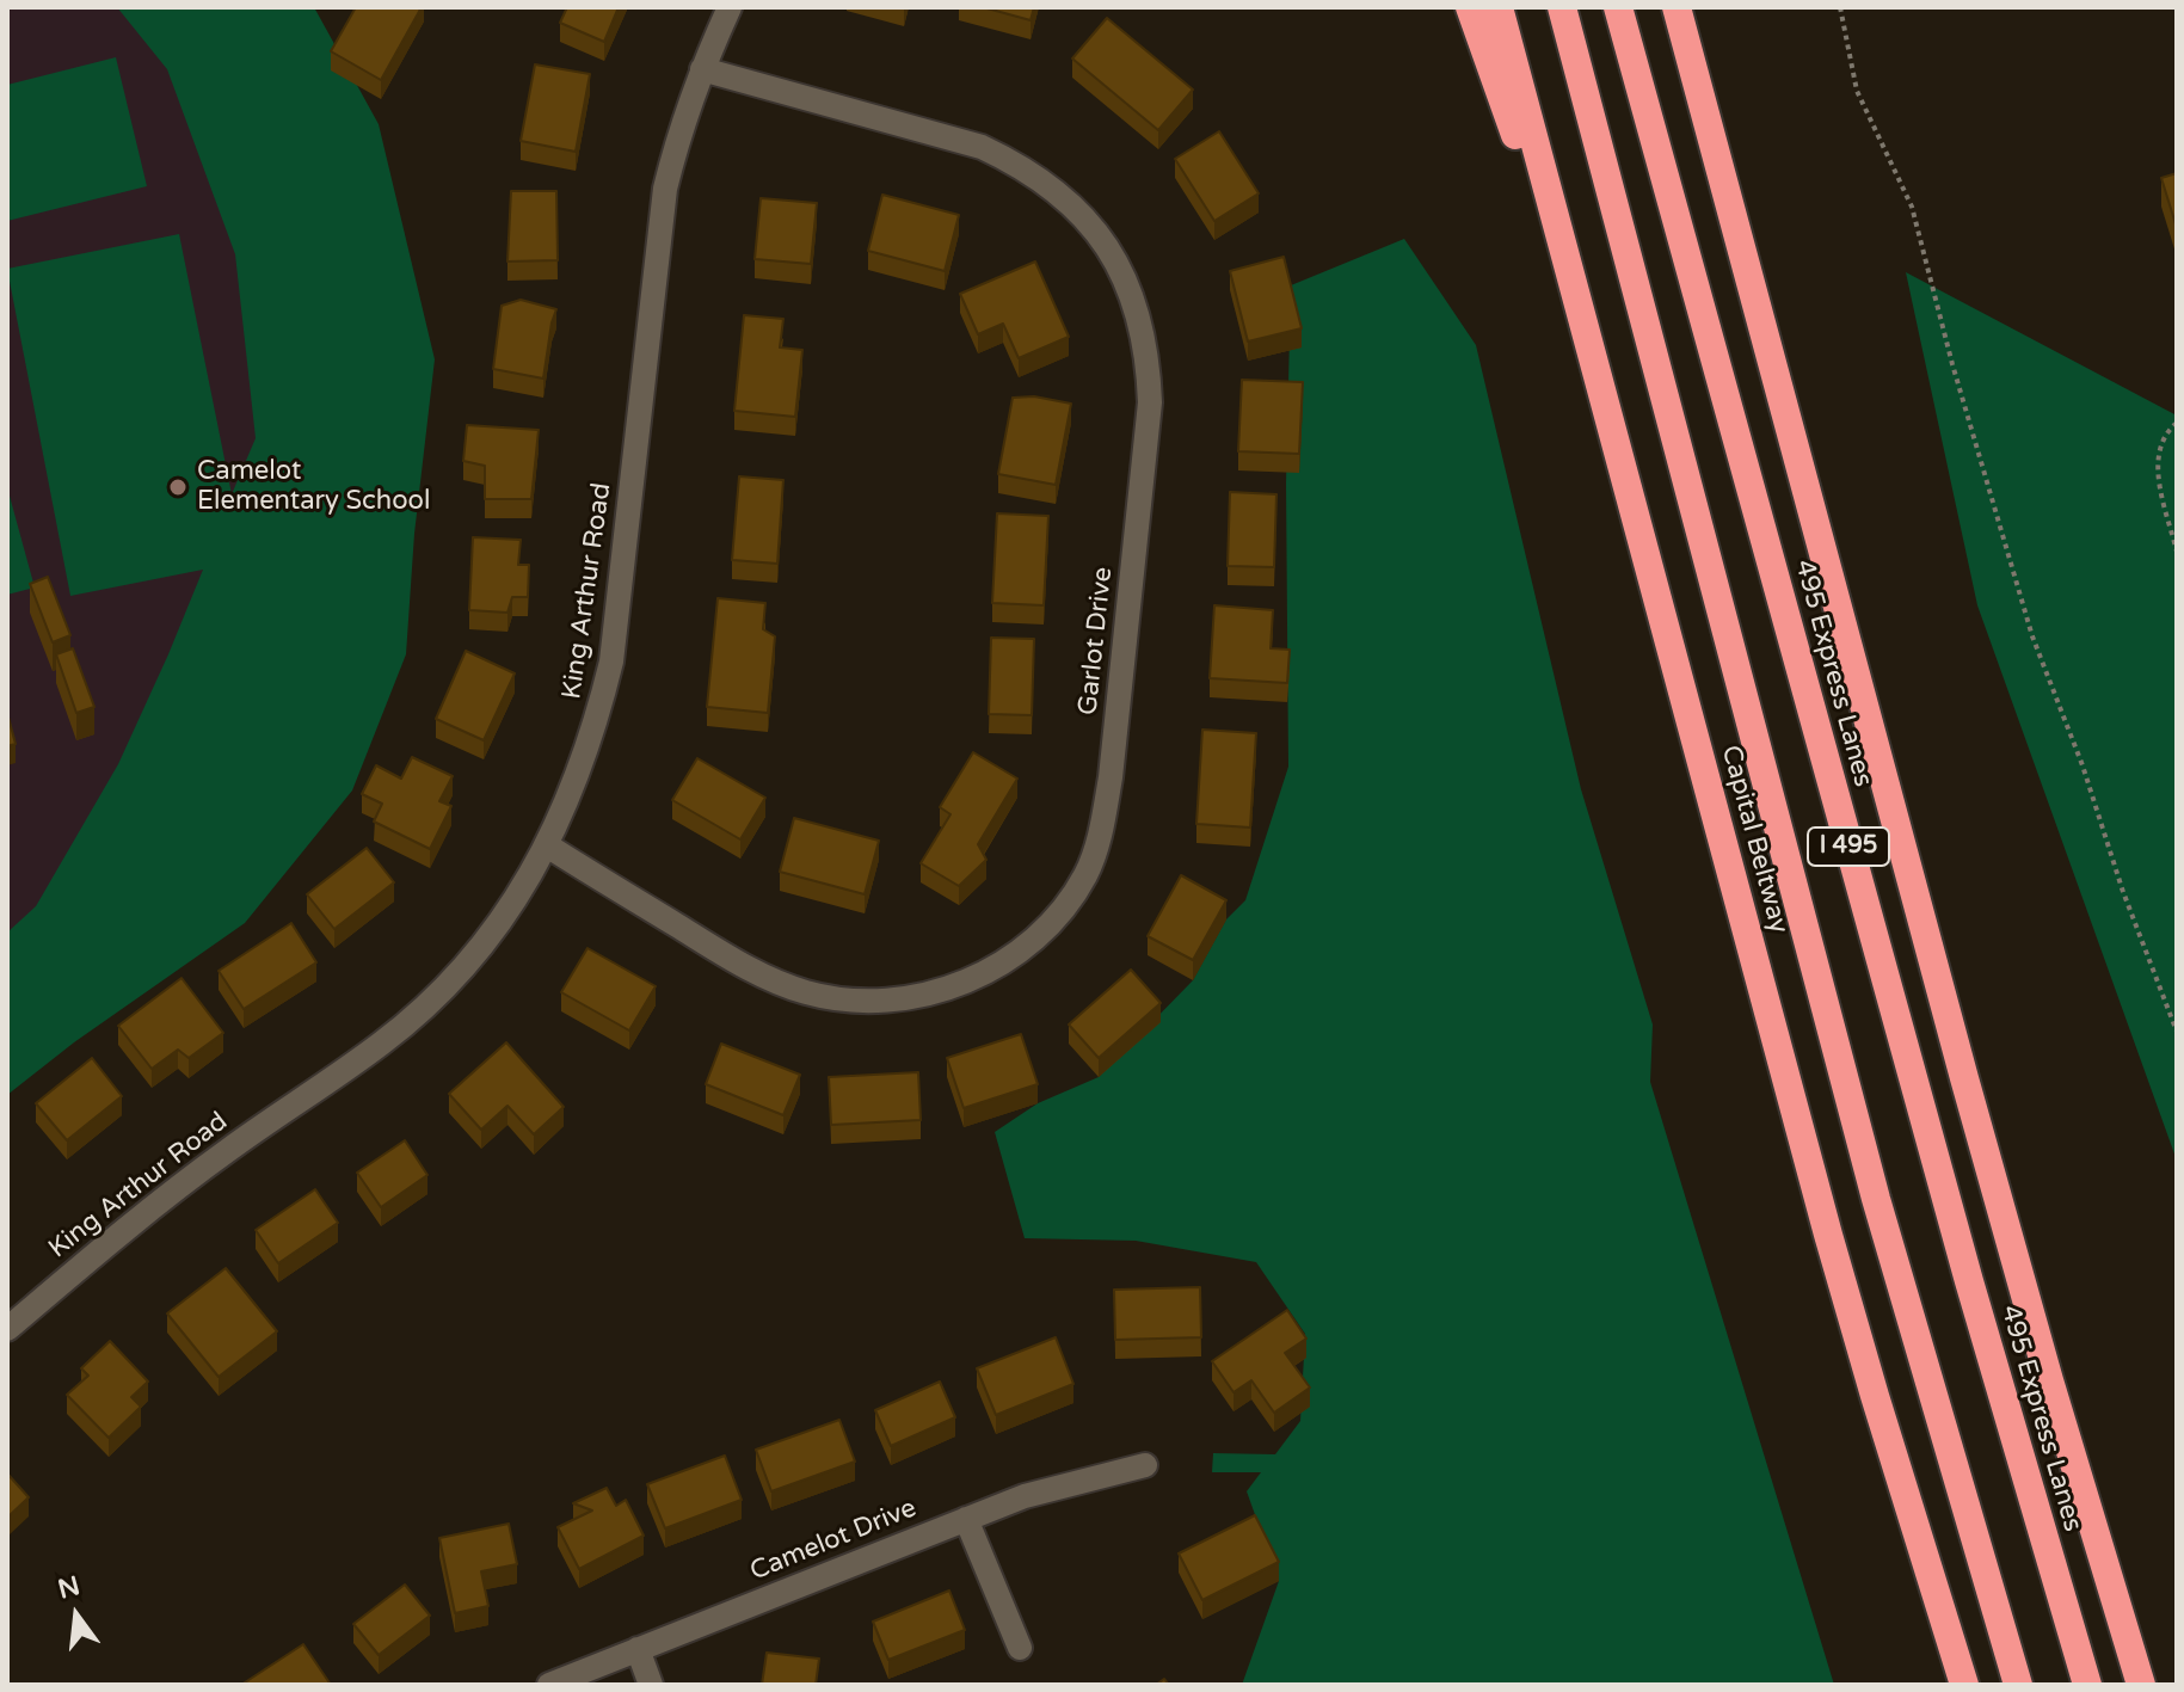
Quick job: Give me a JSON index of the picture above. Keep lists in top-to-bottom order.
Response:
{
  "streets": {
    "highway": ["495 Express Lanes", "Capital Beltway", "I 495"],
    "street": ["King Arthur Road", "Garlot Drive", "Camelot Drive"]
  },
  "crossings": [
    ["King Arthur Road", "Garlot Drive"]
  ],
  "places": ["Camelot Elementary School"],
  "north": "top"
}
